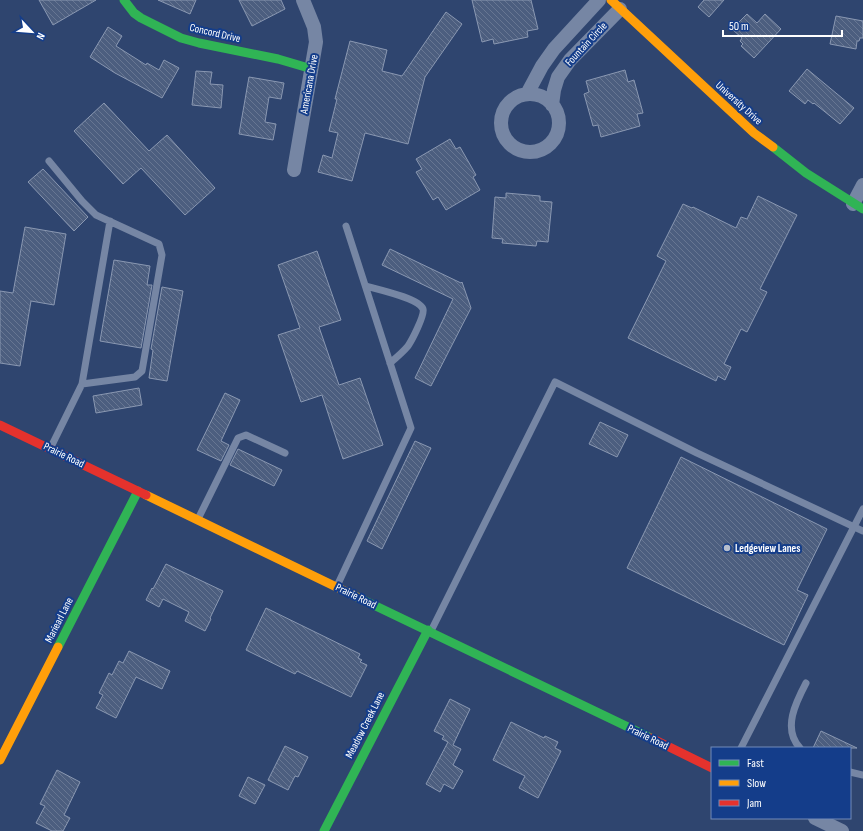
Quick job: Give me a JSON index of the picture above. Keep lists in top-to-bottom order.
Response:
{
  "streets": {
    "street": [
      "Concord Drive",
      "Fountain Circle",
      "Americana Drive",
      "University Drive",
      "Prairie Road",
      "Mariearl Lane",
      "Meadow Creek Lane"
    ]
  },
  "crossings": [
    ["Concord Drive", "Americana Drive"],
    ["Fountain Circle", "University Drive"],
    ["Prairie Road", "Mariearl Lane"],
    ["Prairie Road", "Meadow Creek Lane"]
  ],
  "places": ["Ledgeview Lanes"],
  "legend": ["Fast", "Slow", "Jam"],
  "scale_bar": "50 m",
  "north": "bottom right"
}
